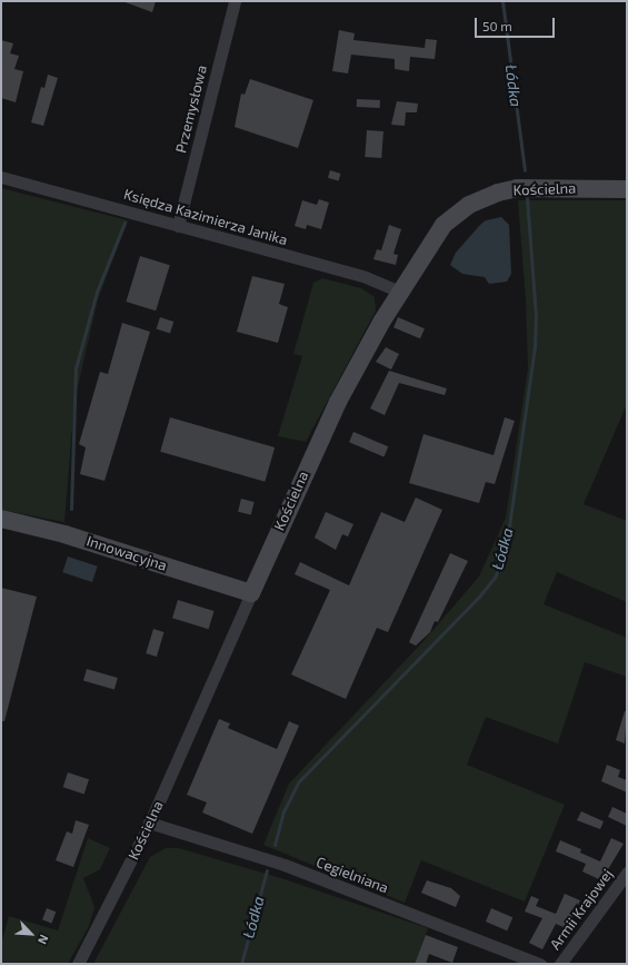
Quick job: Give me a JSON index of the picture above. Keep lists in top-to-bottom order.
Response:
{
  "streets": {
    "street": [
      "Przemysłowa",
      "Kościelna",
      "Księdza Kazimierza Janika",
      "Innowacyjna",
      "Cegielniana",
      "Armii Krajowej"
    ]
  },
  "crossings": [
    ["Przemysłowa", "Księdza Kazimierza Janika"],
    ["Kościelna", "Księdza Kazimierza Janika"],
    ["Kościelna", "Innowacyjna"],
    ["Kościelna", "Cegielniana"]
  ],
  "water": ["Łódka"],
  "scale_bar": "50 m",
  "north": "bottom right"
}
